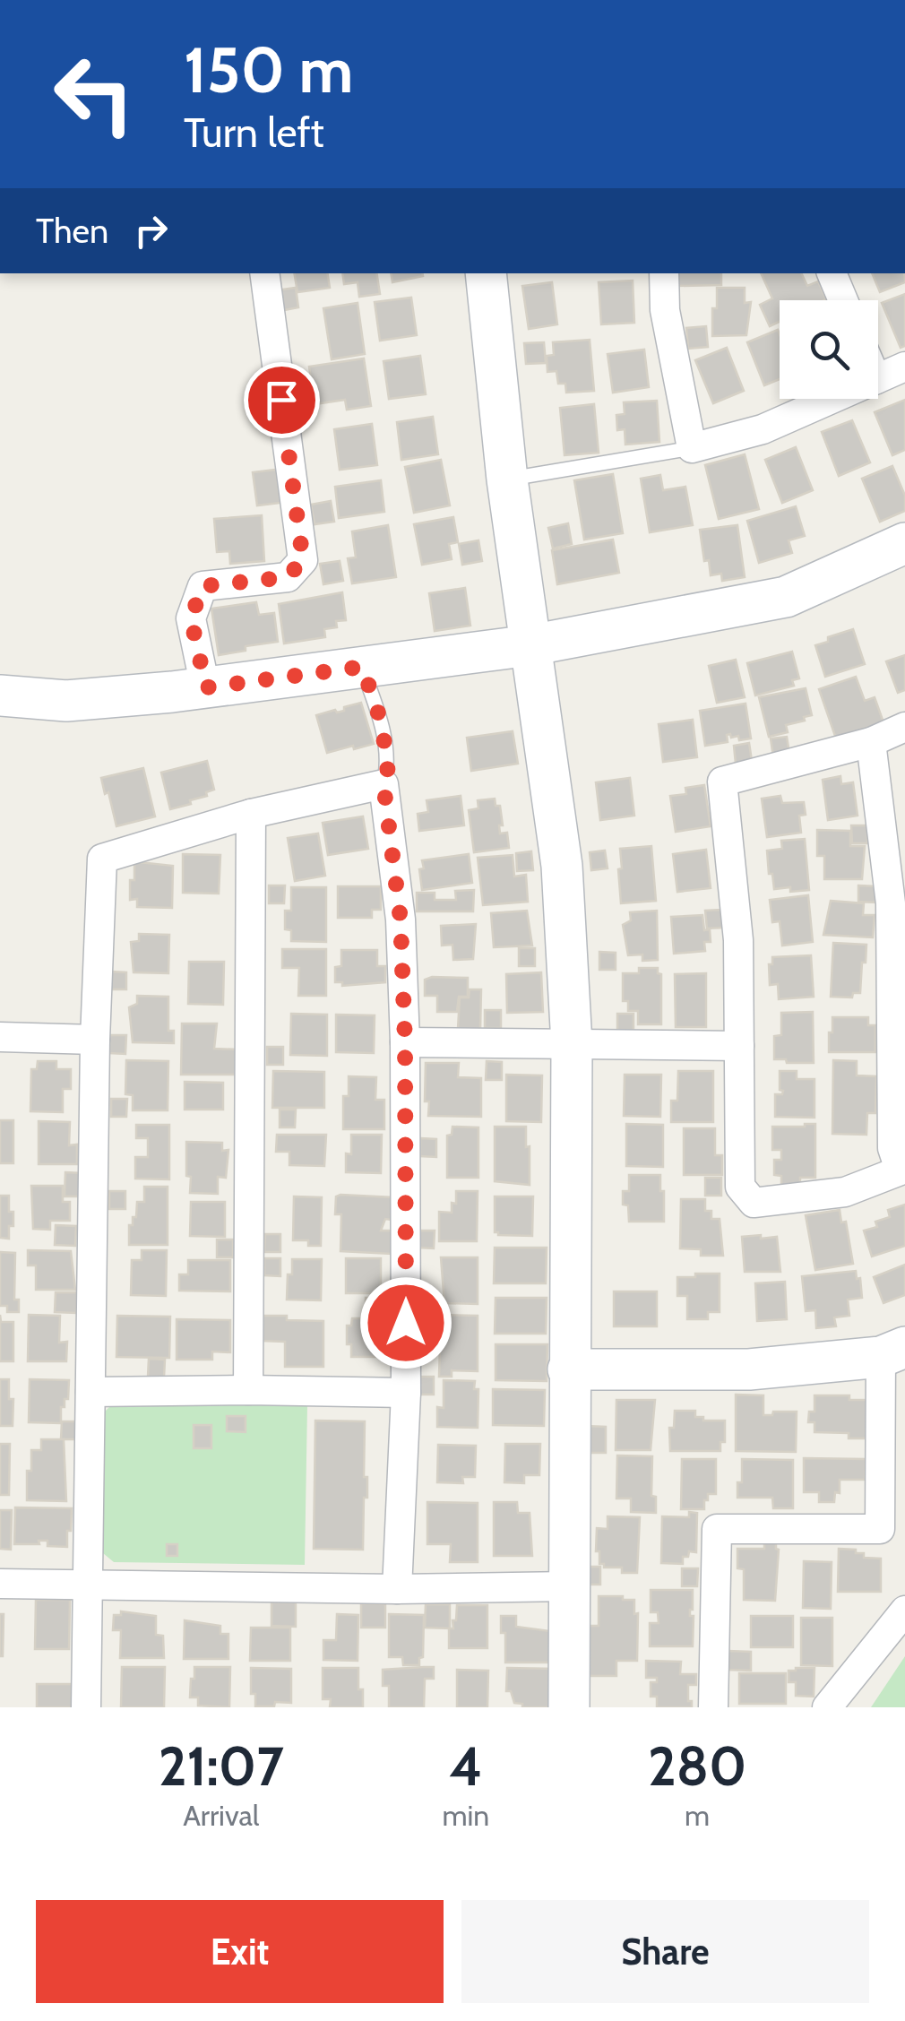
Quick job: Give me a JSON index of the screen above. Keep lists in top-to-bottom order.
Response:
{
  "page": {
    "turn": ["150 m", "Turn left"],
    "then": "Then",
    "eta": [
      "21:07",
      "Arrival",
      "4",
      "min",
      "280",
      "m"
    ],
    "buttons": ["Exit", "Share"]
  }
}
